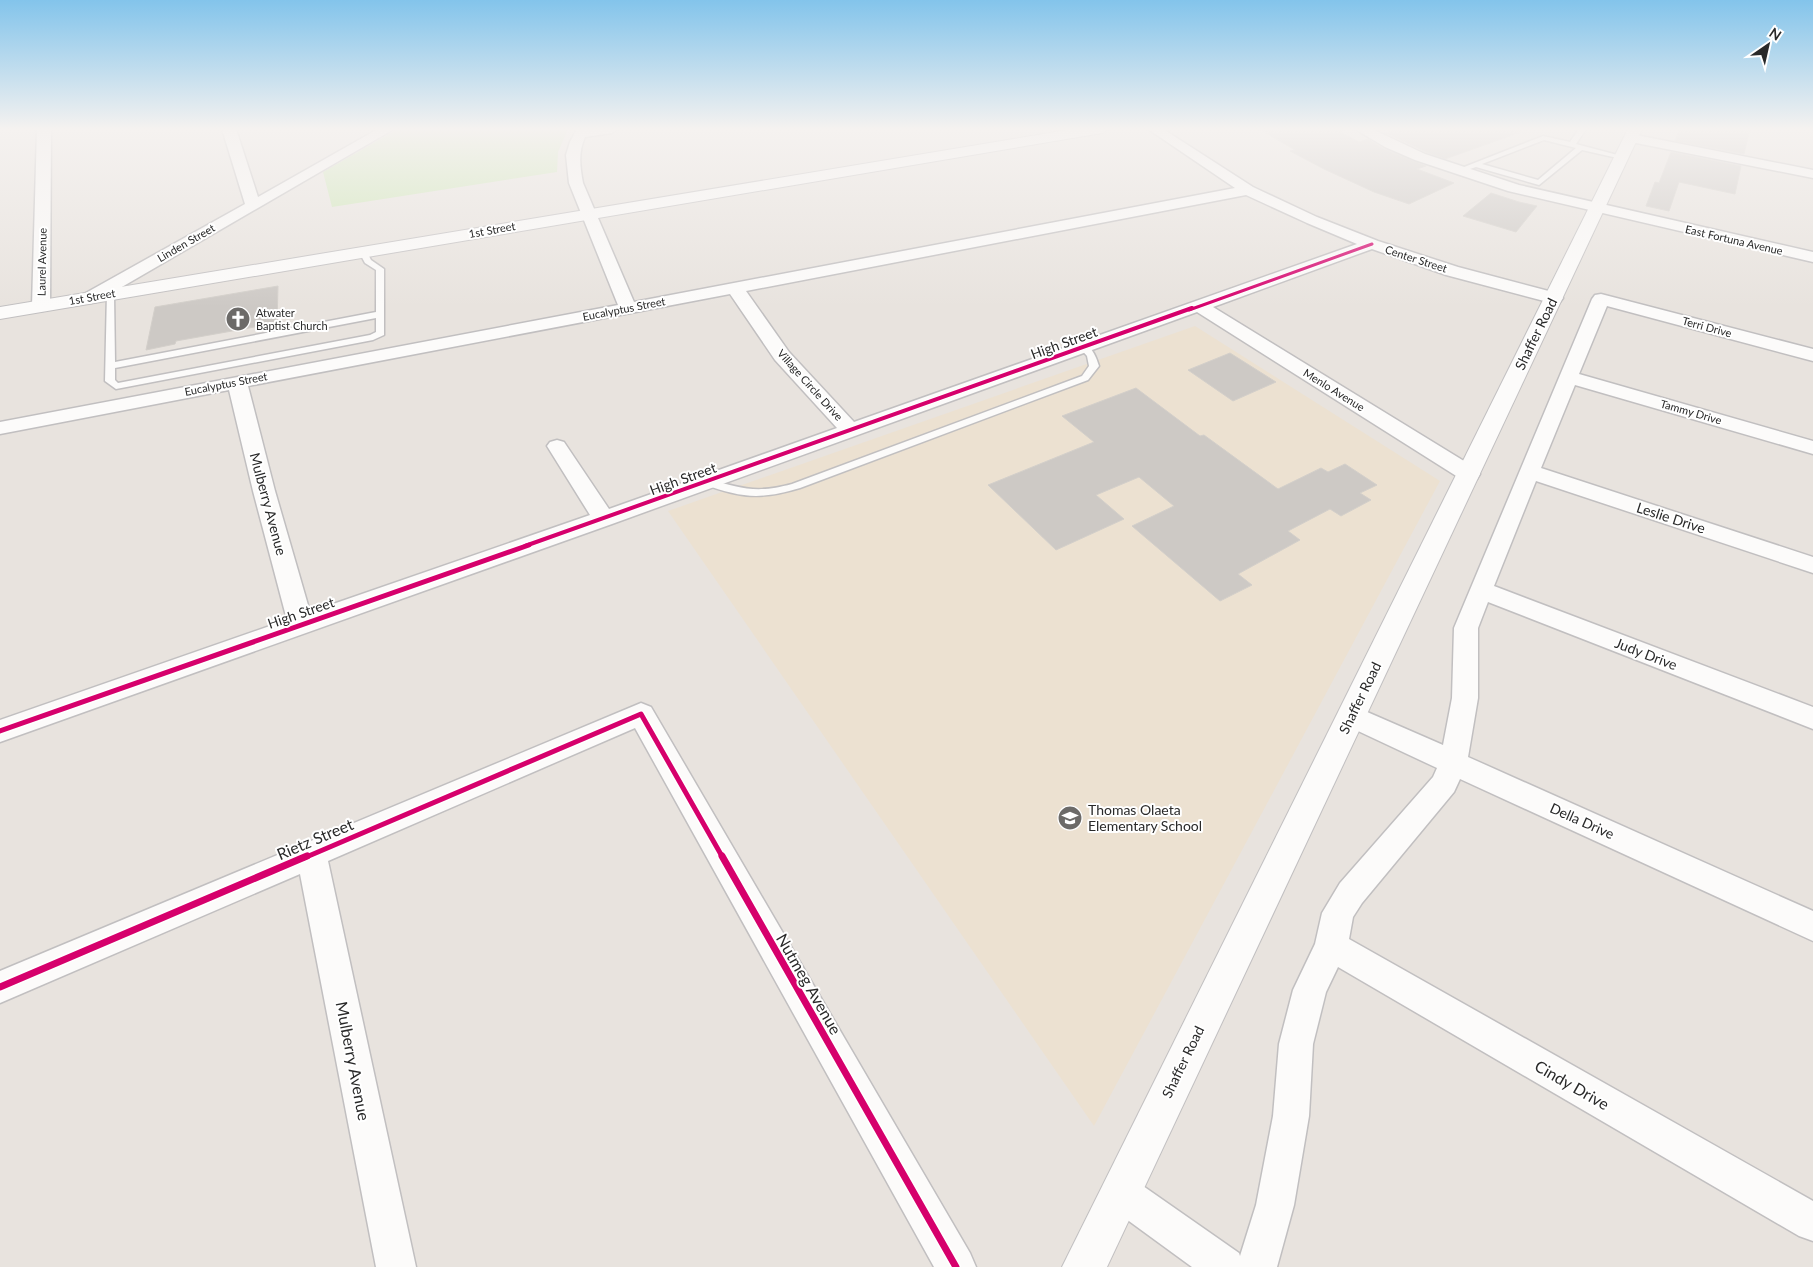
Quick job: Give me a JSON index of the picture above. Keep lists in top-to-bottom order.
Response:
{
  "streets": {
    "main road": ["1st Street", "Shaffer Road"],
    "street": [
      "East Fortuna Avenue",
      "Linden Street",
      "Center Street",
      "Laurel Avenue",
      "Eucalyptus Street",
      "Terri Drive",
      "High Street",
      "Village Circle Drive",
      "Menlo Avenue",
      "Tammy Drive",
      "Mulberry Avenue",
      "Leslie Drive",
      "Judy Drive",
      "Della Drive",
      "Rietz Street",
      "Nutmeg Avenue",
      "Cindy Drive"
    ]
  },
  "crossings": [
    ["1st Street", "Linden Street"],
    ["1st Street", "Laurel Avenue"],
    ["East Fortuna Avenue", "Shaffer Road"],
    ["Center Street", "Eucalyptus Street"],
    ["Center Street", "Shaffer Road"],
    ["Center Street", "High Street"],
    ["Eucalyptus Street", "Village Circle Drive"],
    ["Eucalyptus Street", "Mulberry Avenue"],
    ["Terri Drive", "Tammy Drive"],
    ["Shaffer Road", "Menlo Avenue"],
    ["Shaffer Road", "Della Drive"],
    ["High Street", "Village Circle Drive"],
    ["High Street", "Menlo Avenue"],
    ["High Street", "Mulberry Avenue"],
    ["Mulberry Avenue", "Rietz Street"],
    ["Rietz Street", "Nutmeg Avenue"]
  ],
  "places": {
    "church": ["Atwater Baptist Church"],
    "school or university": ["Thomas Olaeta Elementary School"]
  },
  "north": "top right"
}
